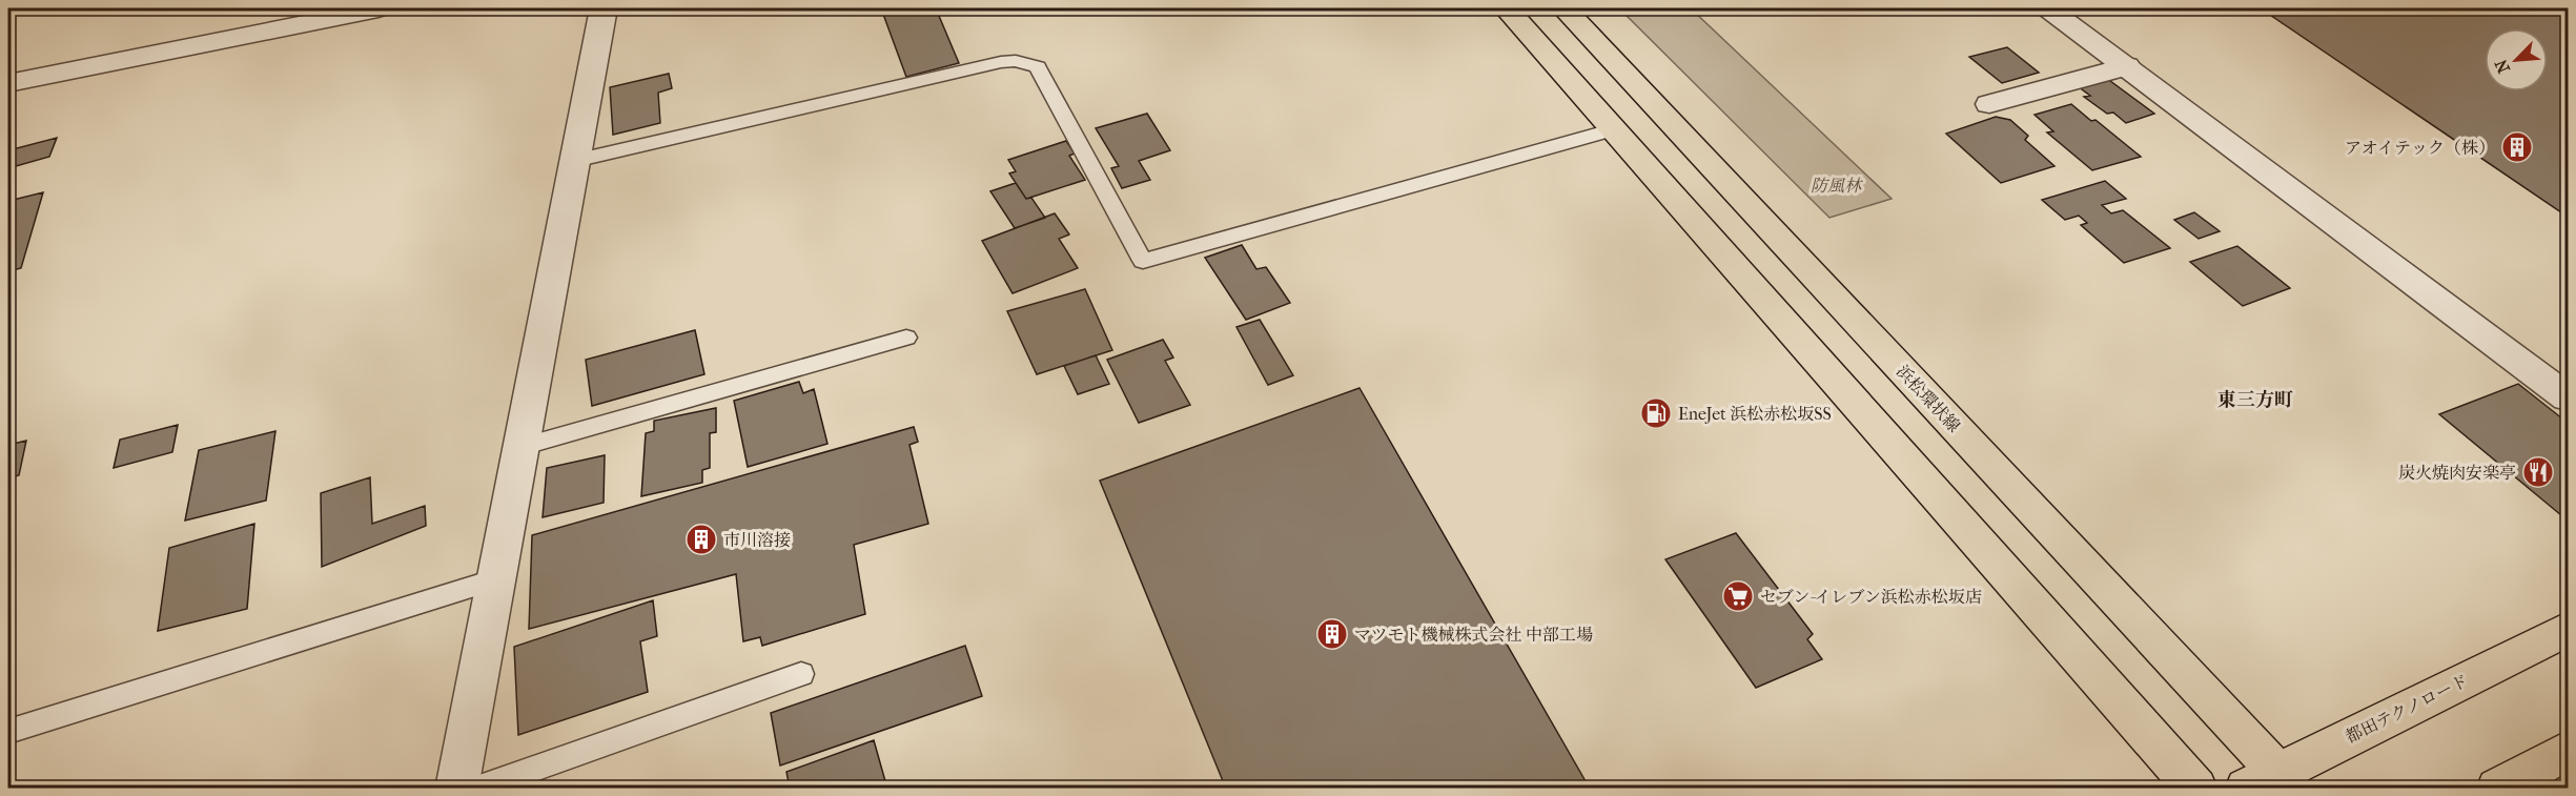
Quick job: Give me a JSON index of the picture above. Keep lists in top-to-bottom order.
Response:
{
  "streets": {
    "main road": ["浜松環状線", "都田テクノロード"]
  },
  "crossings": [
    ["浜松環状線", "都田テクノロード"]
  ],
  "districts": ["東三方町"],
  "parks": ["防風林"],
  "places": {
    "building": ["アオイテック（株）", "市川溶接", "マツモト機械株式会社 中部工場"],
    "fuel station": ["EneJet 浜松赤松坂SS"],
    "restaurant": ["炭火焼肉安楽亭"],
    "supermarket": ["セブン-イレブン浜松赤松坂店"]
  },
  "north": "bottom left"
}
